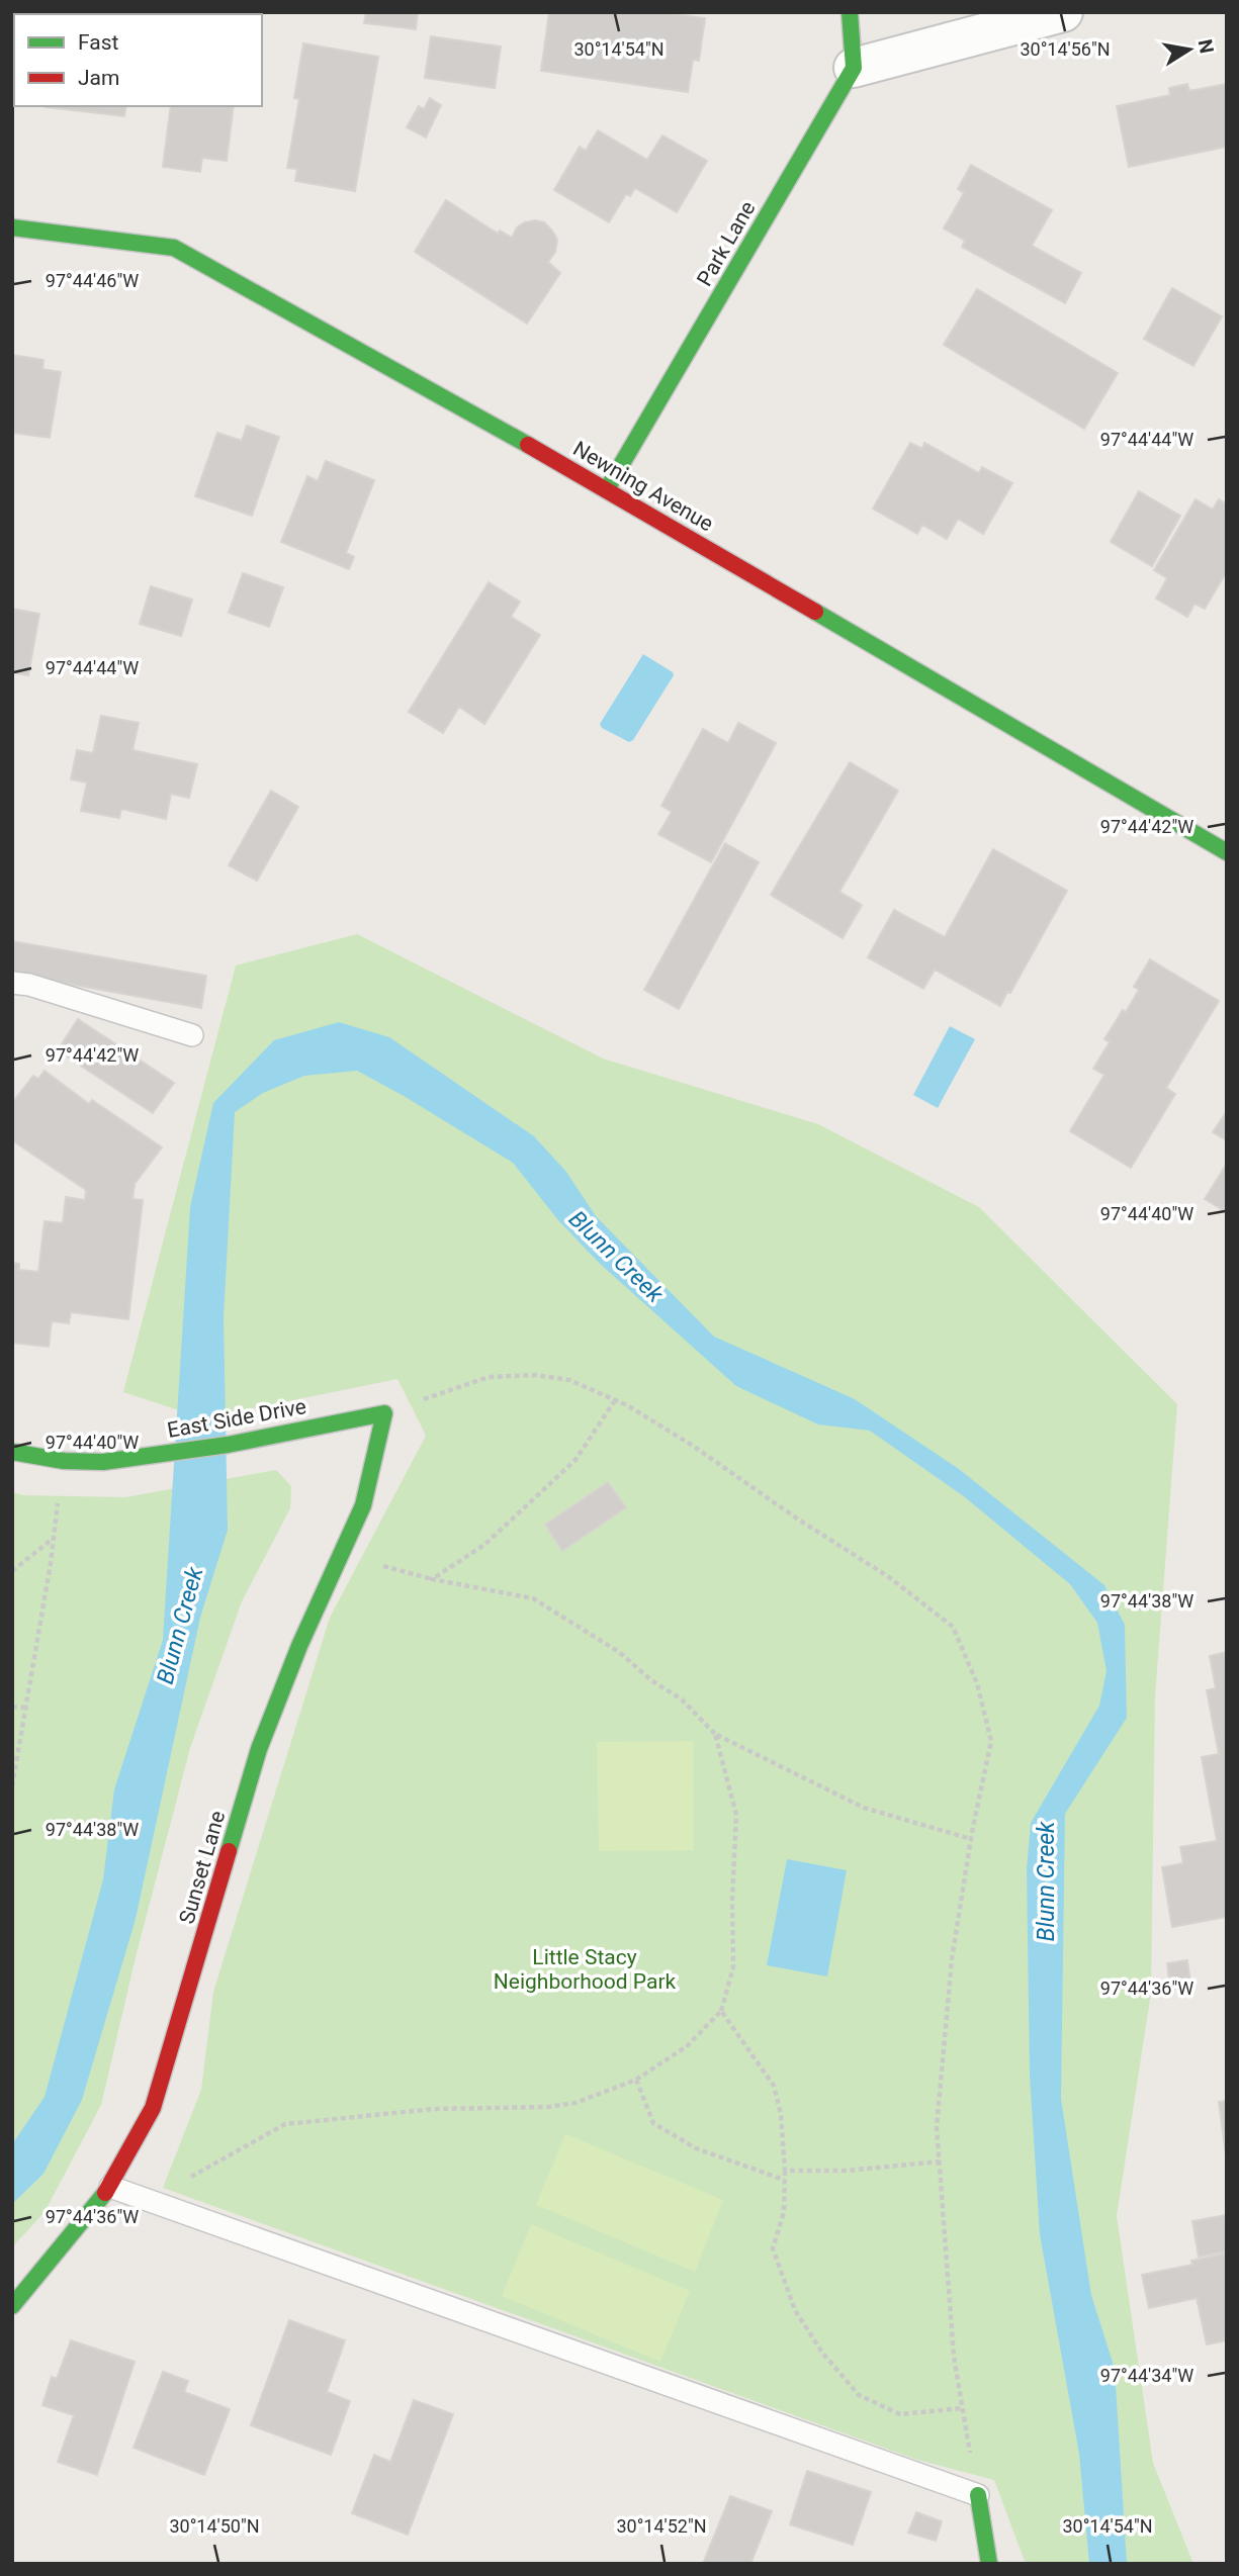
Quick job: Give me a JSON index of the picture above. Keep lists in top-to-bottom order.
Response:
{
  "streets": {
    "street": [
      "Park Lane",
      "Newning Avenue",
      "East Side Drive",
      "Sunset Lane"
    ]
  },
  "crossings": [
    ["Park Lane", "Newning Avenue"],
    ["East Side Drive", "Sunset Lane"]
  ],
  "water": ["Blunn Creek"],
  "parks": ["Little Stacy Neighborhood Park"],
  "legend": ["Fast", "Jam"],
  "north": "right",
  "coordinates": [
    "30°14'54\"N",
    "30°14'56\"N",
    "97°44'46\"W",
    "97°44'44\"W",
    "97°44'42\"W",
    "97°44'40\"W",
    "97°44'38\"W",
    "97°44'36\"W",
    "97°44'34\"W",
    "30°14'50\"N",
    "30°14'52\"N"
  ]
}
